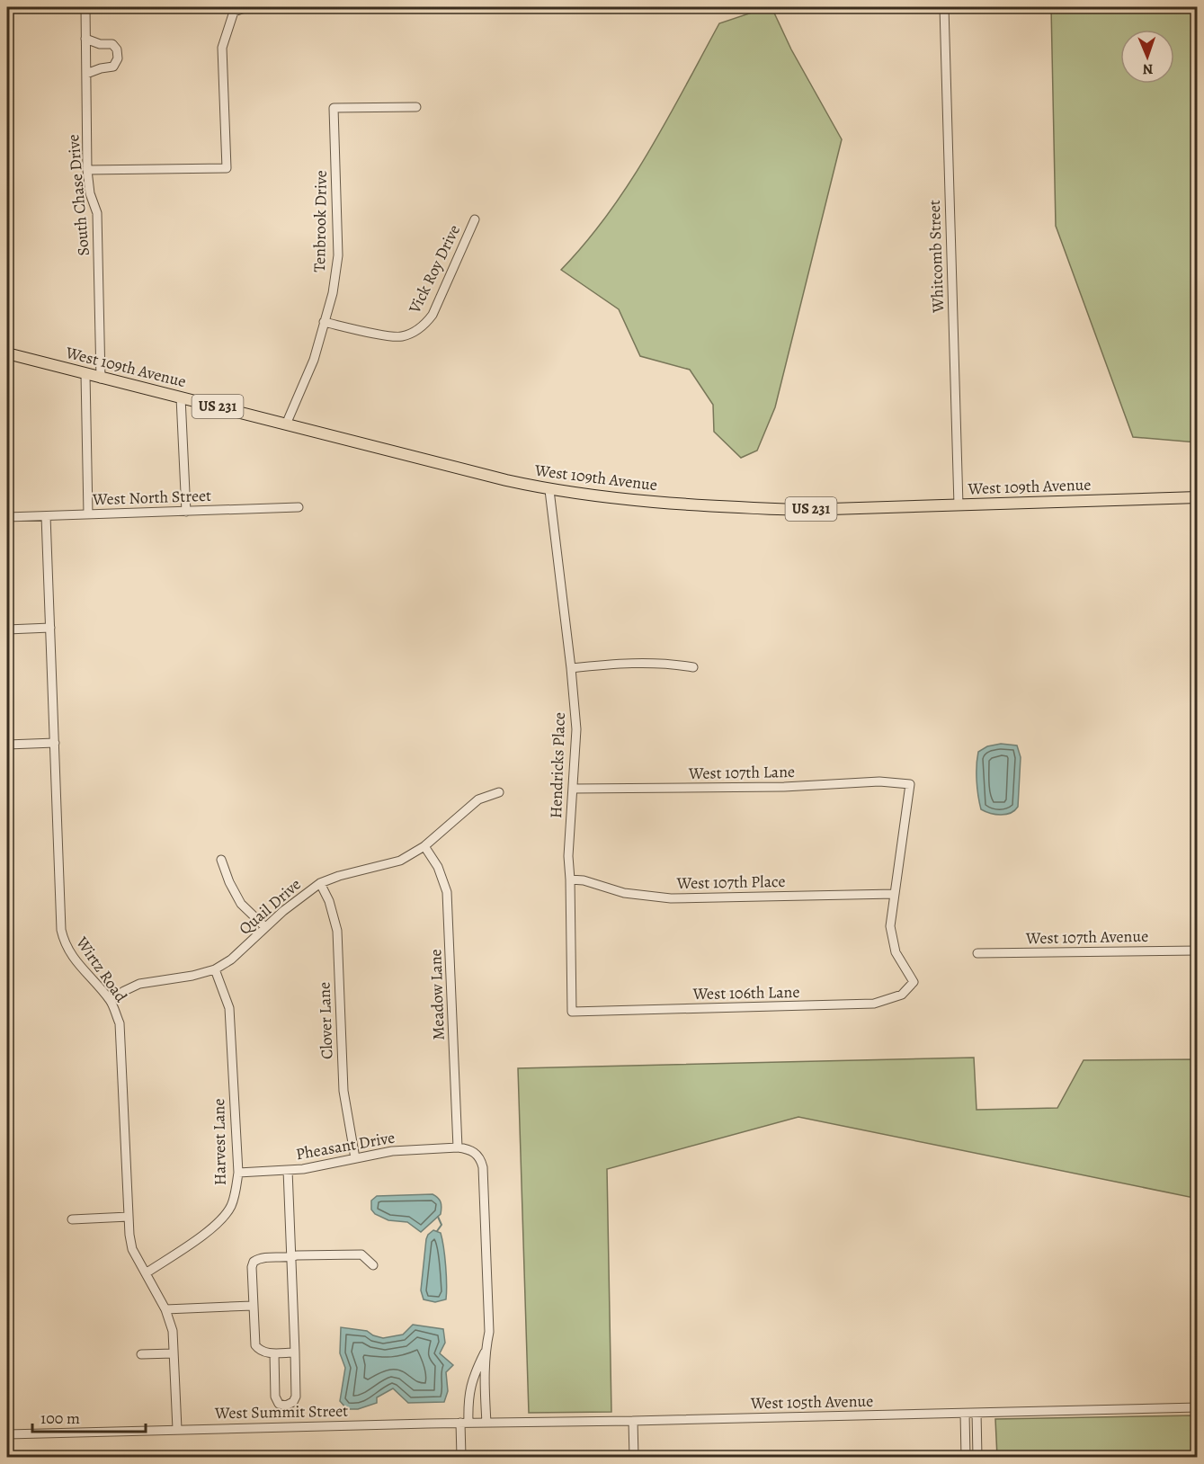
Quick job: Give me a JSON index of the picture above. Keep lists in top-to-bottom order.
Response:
{
  "streets": {
    "main road": ["West 109th Avenue", "US 231"],
    "street": [
      "South Chase Drive",
      "Tenbrook Drive",
      "Whitcomb Street",
      "Vick Roy Drive",
      "West North Street",
      "Hendricks Place",
      "West 107th Lane",
      "West 107th Place",
      "Quail Drive",
      "West 107th Avenue",
      "Wirtz Road",
      "West 106th Lane",
      "Meadow Lane",
      "Clover Lane",
      "Harvest Lane",
      "Pheasant Drive",
      "West 105th Avenue",
      "West Summit Street"
    ]
  },
  "crossings": [
    ["South Chase Drive", "West 109th Avenue"],
    ["Tenbrook Drive", "Vick Roy Drive"],
    ["Tenbrook Drive", "West 109th Avenue"],
    ["Whitcomb Street", "West 109th Avenue"],
    ["West 109th Avenue", "Hendricks Place"],
    ["West North Street", "Wirtz Road"],
    ["Hendricks Place", "West 107th Lane"],
    ["Hendricks Place", "West 107th Place"],
    ["Hendricks Place", "West 106th Lane"],
    ["West 107th Lane", "West 107th Place"],
    ["West 107th Lane", "West 106th Lane"],
    ["West 107th Place", "West 106th Lane"],
    ["Quail Drive", "Wirtz Road"],
    ["Quail Drive", "Meadow Lane"],
    ["Quail Drive", "Clover Lane"],
    ["Quail Drive", "Harvest Lane"],
    ["Wirtz Road", "Harvest Lane"],
    ["Wirtz Road", "West Summit Street"],
    ["Meadow Lane", "Pheasant Drive"],
    ["Clover Lane", "Pheasant Drive"],
    ["Harvest Lane", "Pheasant Drive"],
    ["West 105th Avenue", "West Summit Street"]
  ],
  "scale_bar": "100 m",
  "north": "bottom"
}
